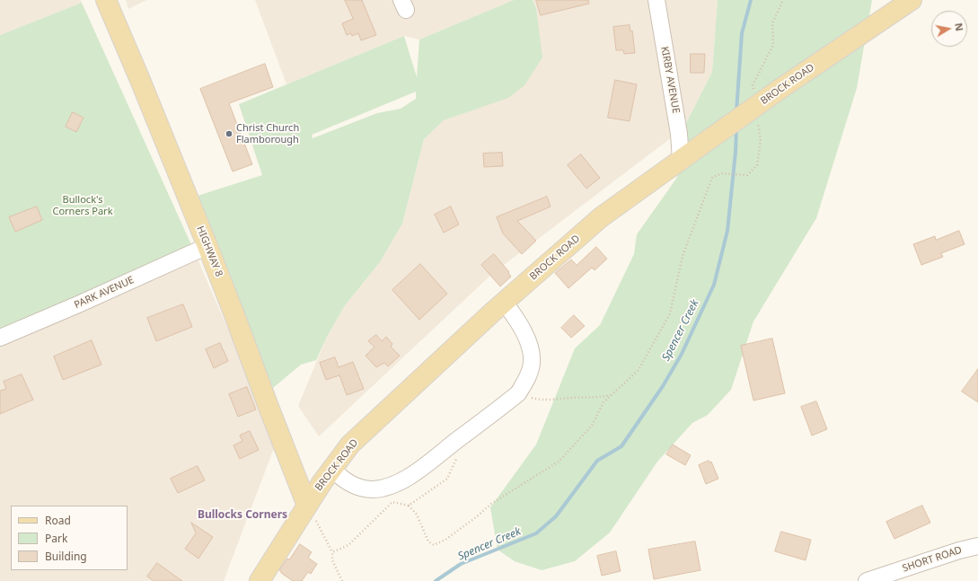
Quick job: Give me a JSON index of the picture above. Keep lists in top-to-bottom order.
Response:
{
  "streets": {
    "main road": ["BROCK ROAD", "HIGHWAY 8"],
    "street": ["KIRBY AVENUE", "PARK AVENUE", "SHORT ROAD"]
  },
  "crossings": [
    ["KIRBY AVENUE", "BROCK ROAD"],
    ["BROCK ROAD", "HIGHWAY 8"],
    ["HIGHWAY 8", "PARK AVENUE"]
  ],
  "districts": ["Bullocks Corners"],
  "water": ["Spencer Creek"],
  "parks": ["Bullock's Corners Park"],
  "places": ["Christ Church Flamborough"],
  "legend": ["Road", "Park", "Building"],
  "north": "right"
}
